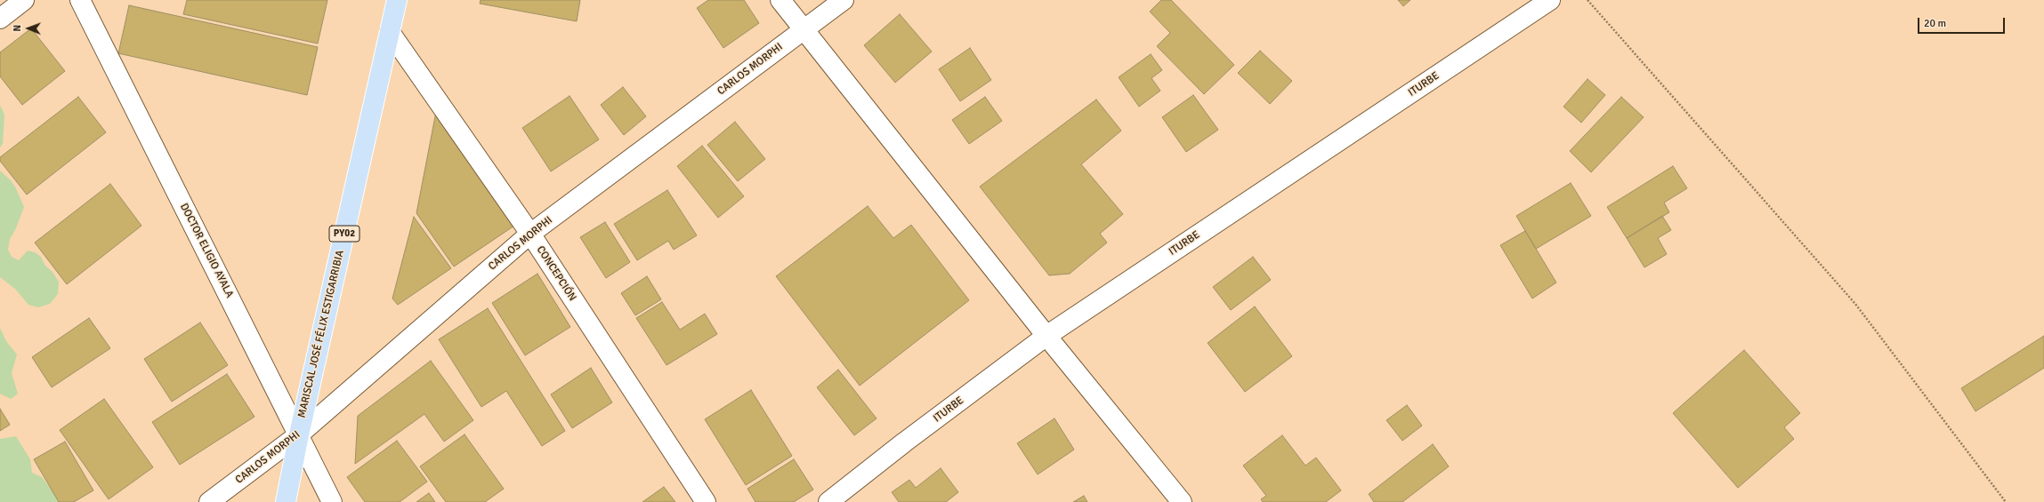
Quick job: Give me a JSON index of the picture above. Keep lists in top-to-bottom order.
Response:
{
  "streets": {
    "main road": ["PY02", "MARISCAL JOSÉ FÉLIX ESTIGARRIBIA"],
    "street": [
      "CARLOS MORPHI",
      "ITURBE",
      "DOCTOR ELIGIO AYALA",
      "CONCEPCIÓN"
    ]
  },
  "crossings": [
    ["CARLOS MORPHI", "DOCTOR ELIGIO AYALA"],
    ["CARLOS MORPHI", "CONCEPCIÓN"],
    ["CARLOS MORPHI", "MARISCAL JOSÉ FÉLIX ESTIGARRIBIA"],
    ["DOCTOR ELIGIO AYALA", "MARISCAL JOSÉ FÉLIX ESTIGARRIBIA"],
    ["CONCEPCIÓN", "MARISCAL JOSÉ FÉLIX ESTIGARRIBIA"]
  ],
  "scale_bar": "20 m",
  "north": "left"
}
